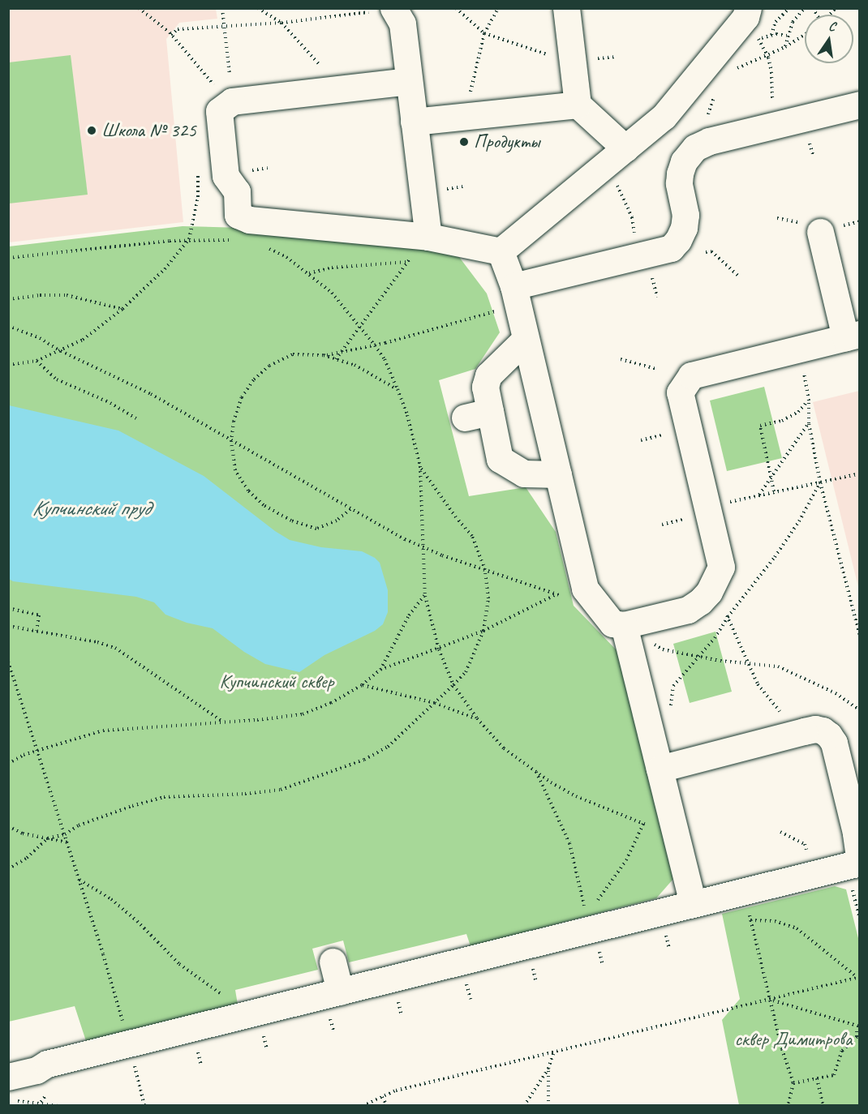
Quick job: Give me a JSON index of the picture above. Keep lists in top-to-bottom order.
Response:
{
  "water": ["Купчинский пруд"],
  "parks": ["Купчинский сквер", "сквер Димитрова"],
  "places": ["Школа № 325", "Продукты"],
  "north": "top"
}
